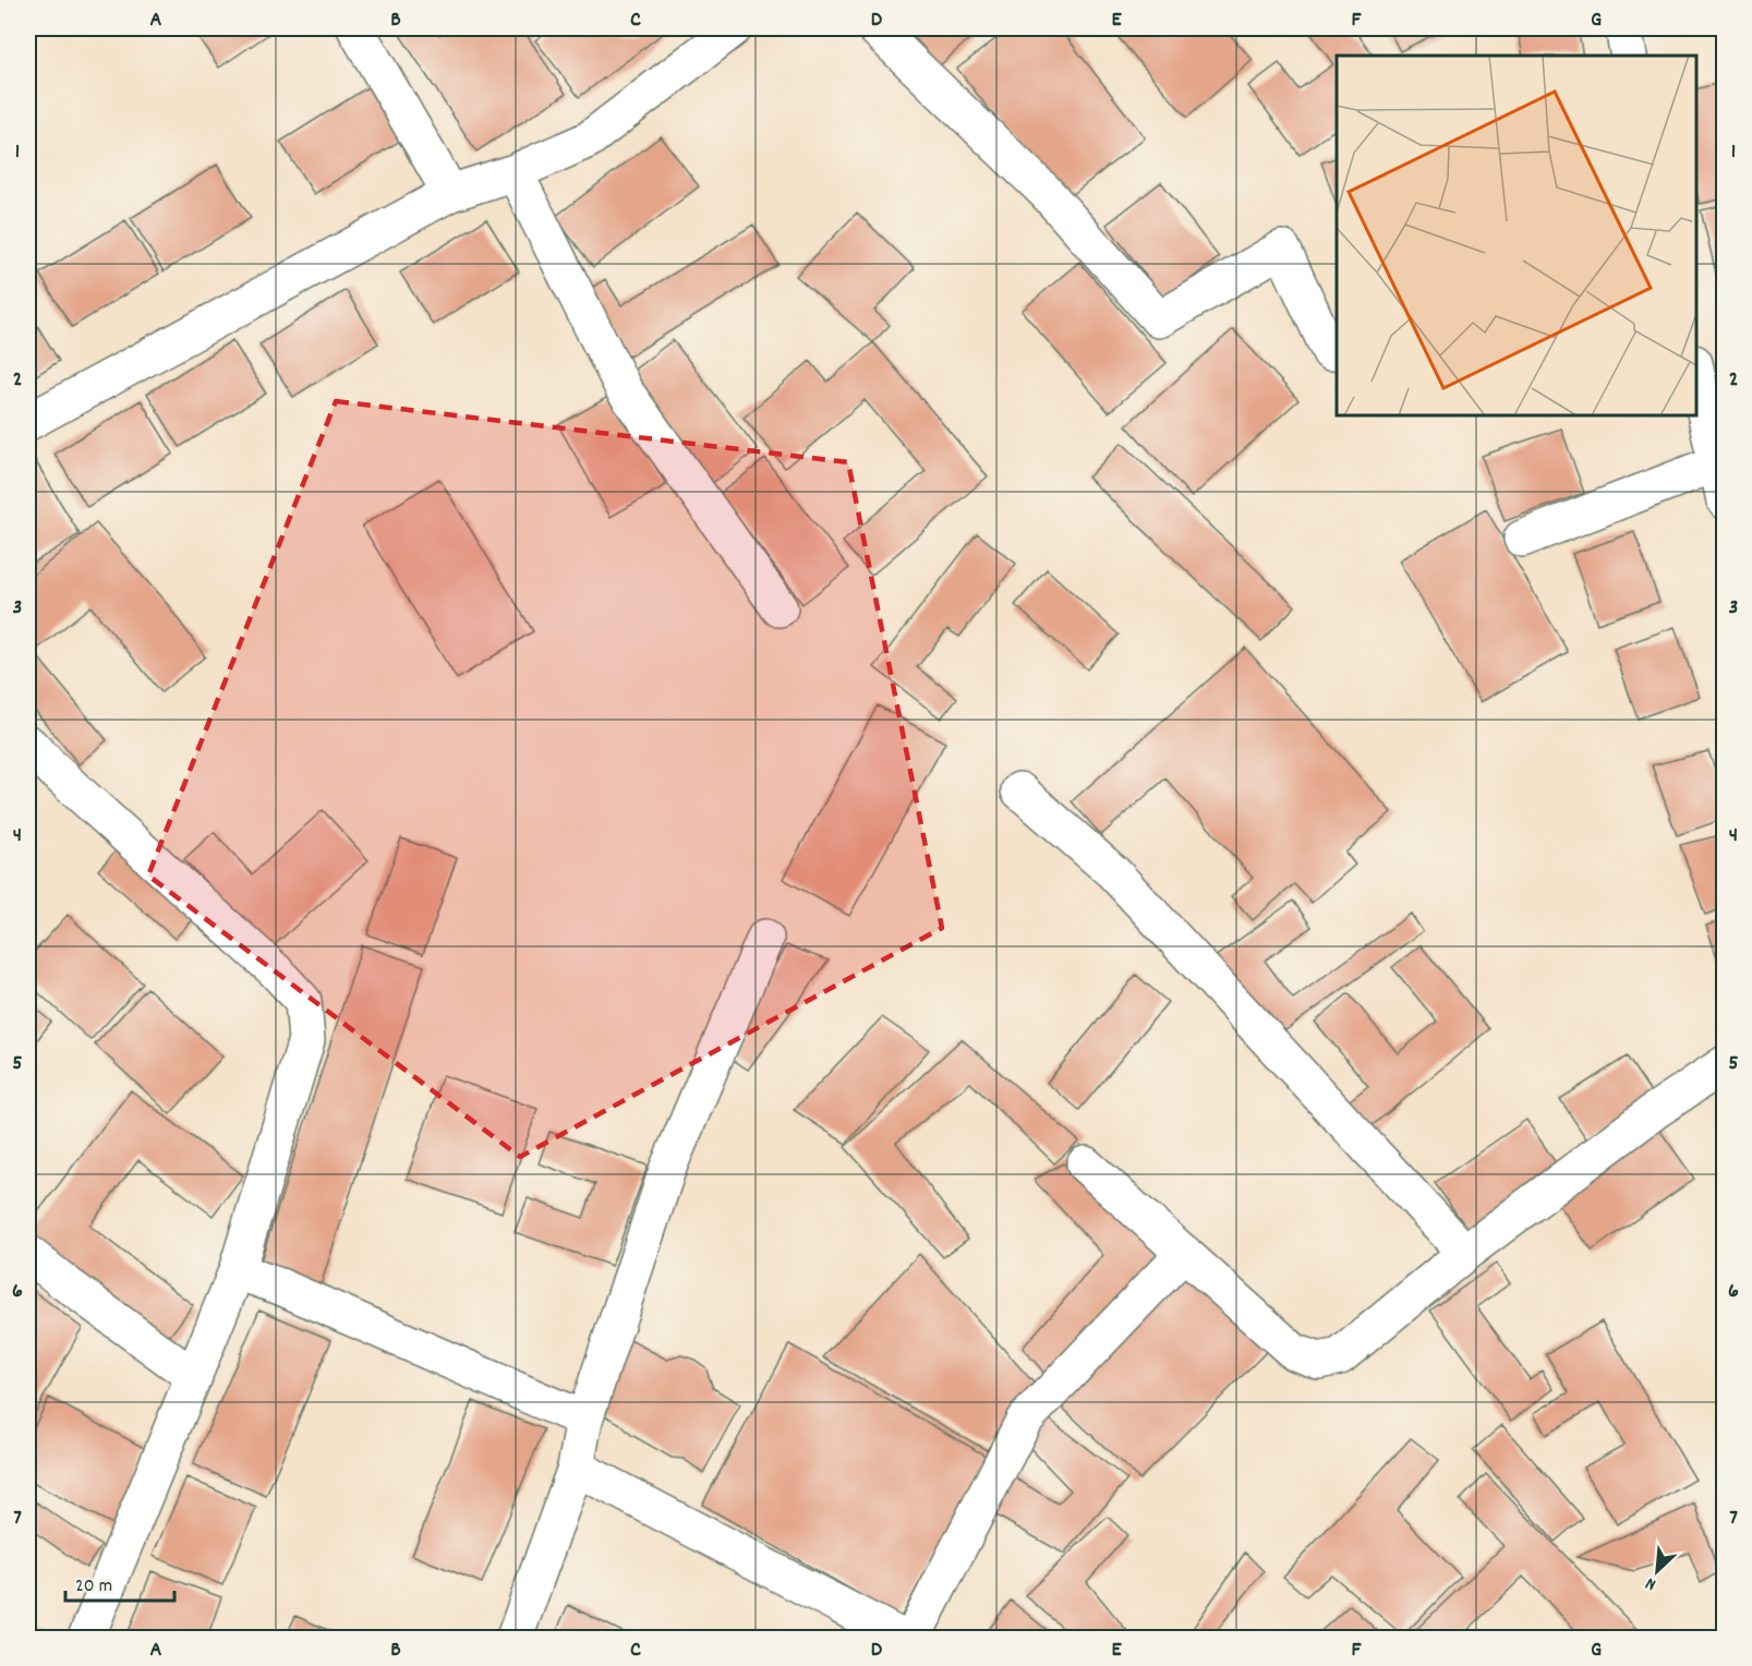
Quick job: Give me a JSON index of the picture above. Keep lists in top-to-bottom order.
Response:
{
  "scale_bar": "20 m",
  "north": "bottom left",
  "grid": {
    "columns": [
      "A",
      "B",
      "C",
      "D",
      "E",
      "F",
      "G"
    ],
    "rows": [
      "1",
      "2",
      "3",
      "4",
      "5",
      "6",
      "7"
    ]
  }
}
